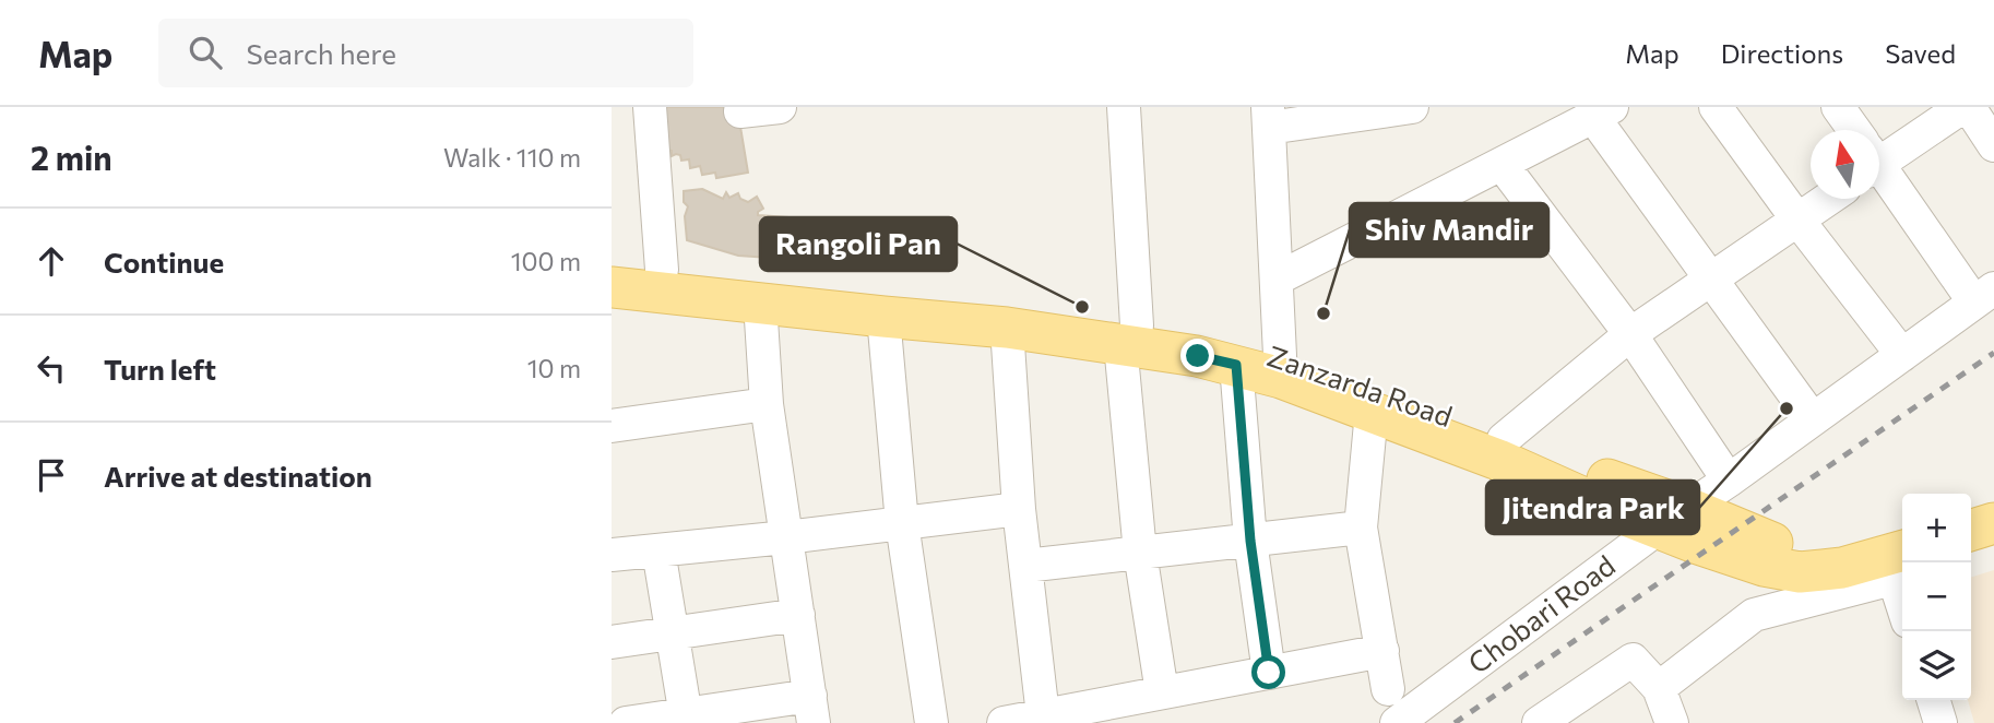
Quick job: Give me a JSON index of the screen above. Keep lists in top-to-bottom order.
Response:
{
  "streets": {
    "main road": ["Zanzarda Road"],
    "street": ["Chobari Road"]
  },
  "crossings": [
    ["Zanzarda Road", "Chobari Road"]
  ],
  "places": ["Rangoli Pan", "Shiv Mandir", "Jitendra Park"],
  "north": "top",
  "page": {
    "header": "Map",
    "search": "Search here",
    "nav": ["Map", "Directions", "Saved"],
    "heading": ["2 min", "Walk · 110 m"],
    "list": [
      ["Continue", "100 m"],
      ["Turn left", "10 m"],
      "Arrive at destination"
    ],
    "map_buttons": ["+", "−"]
  }
}
